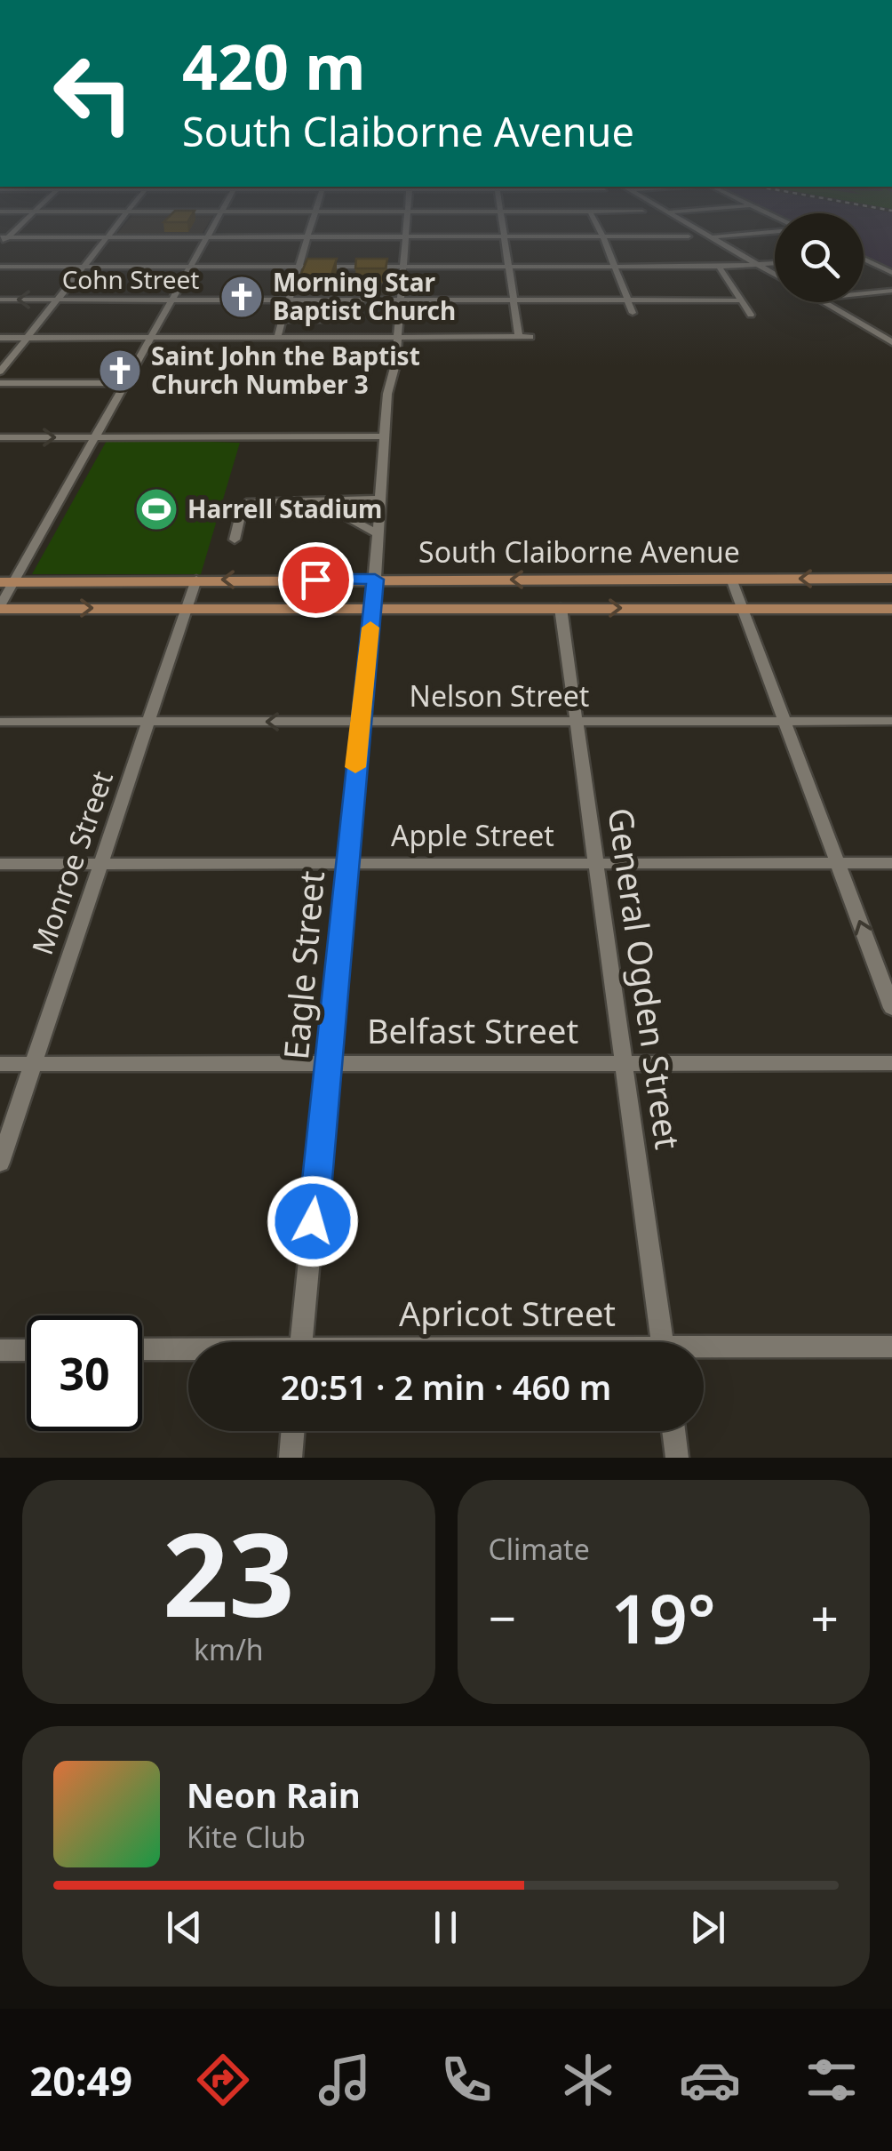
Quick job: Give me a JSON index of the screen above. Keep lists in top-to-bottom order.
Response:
{
  "streets": {
    "main road": ["South Claiborne Avenue"],
    "street": [
      "Cohn Street",
      "Nelson Street",
      "Apple Street",
      "Monroe Street",
      "Eagle Street",
      "General Ogden Street",
      "Belfast Street",
      "Apricot Street"
    ]
  },
  "crossings": [
    ["South Claiborne Avenue", "Monroe Street"],
    ["South Claiborne Avenue", "Eagle Street"],
    ["South Claiborne Avenue", "General Ogden Street"],
    ["Nelson Street", "Monroe Street"],
    ["Nelson Street", "Eagle Street"],
    ["Nelson Street", "General Ogden Street"],
    ["Apple Street", "Monroe Street"],
    ["Apple Street", "Eagle Street"],
    ["Apple Street", "General Ogden Street"],
    ["Monroe Street", "Belfast Street"],
    ["Eagle Street", "Belfast Street"],
    ["General Ogden Street", "Belfast Street"]
  ],
  "places": {
    "church": ["Morning Star Baptist Church", "Saint John the Baptist Church Number 3"],
    "sports": ["Harrell Stadium"]
  },
  "page": {
    "turn": ["420 m", "South Claiborne Avenue"],
    "limit": "30",
    "trip": "20:51 · 2 min · 460 m",
    "tile": [
      ["23", "km/h"],
      "Climate"
    ],
    "heat": ["−", "19°", "+"],
    "song": ["Neon Rain", "Kite Club"],
    "tabs": "20:49"
  }
}
